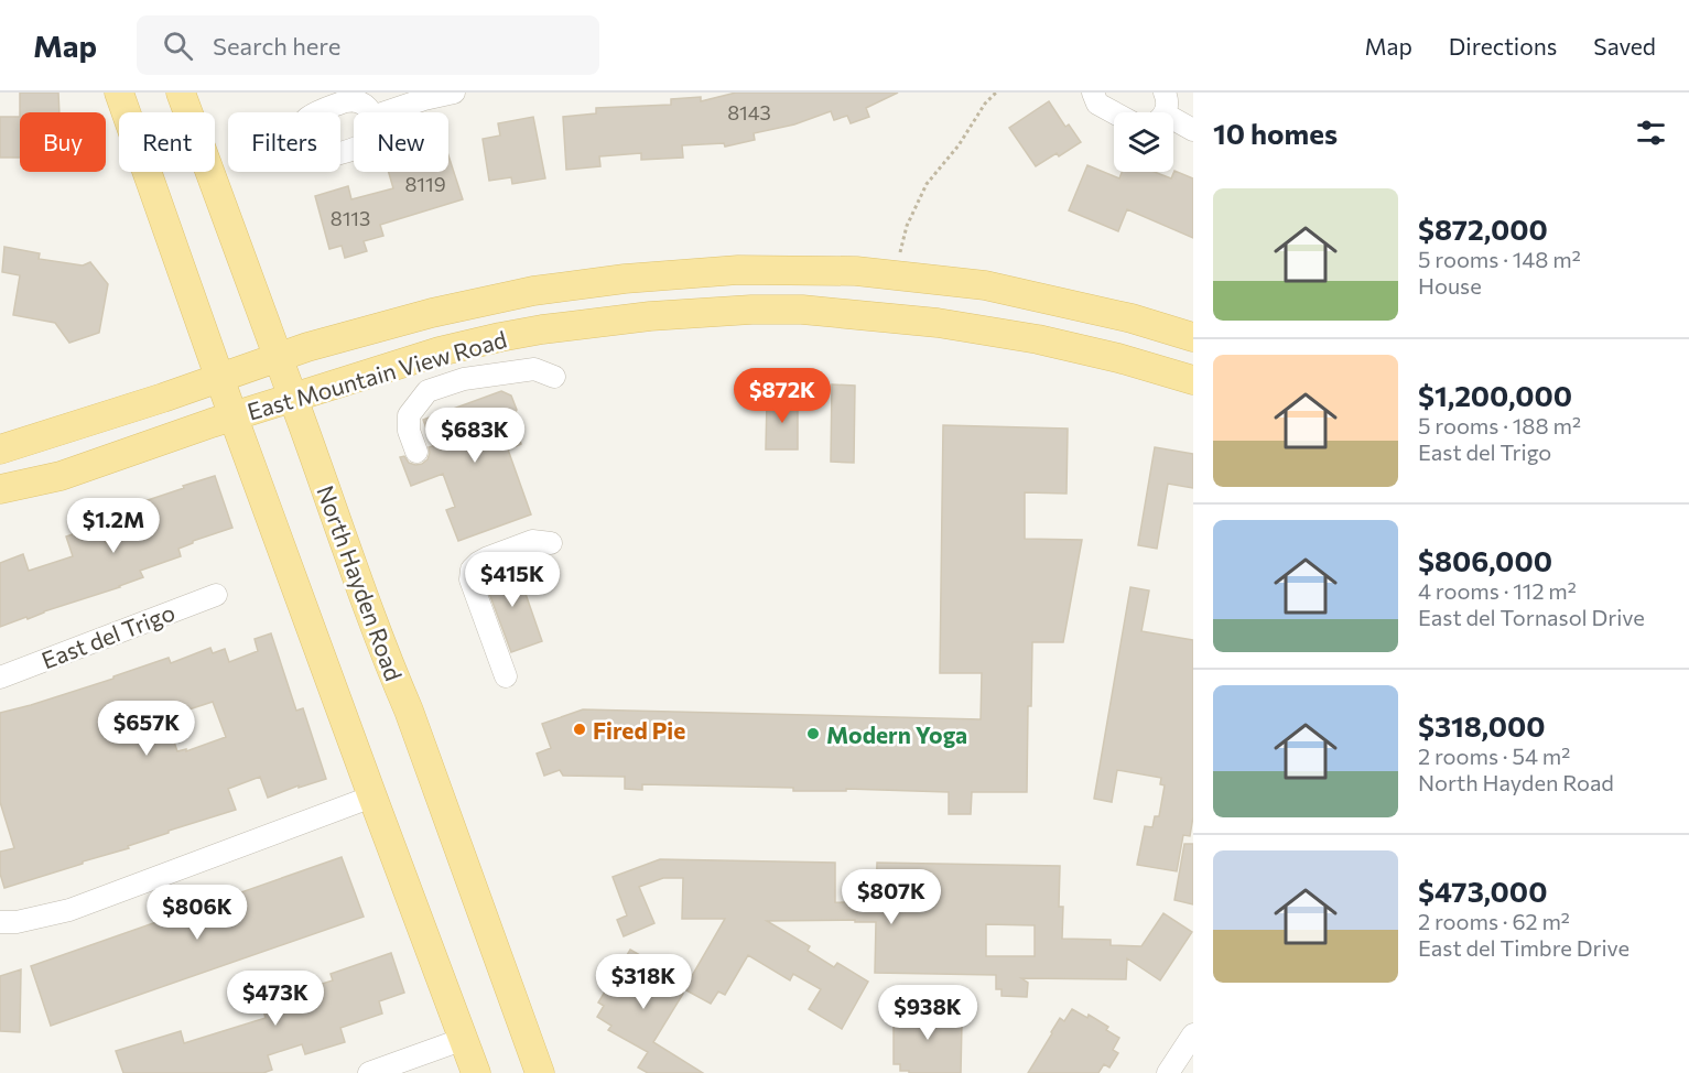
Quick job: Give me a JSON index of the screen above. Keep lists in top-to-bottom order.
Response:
{
  "streets": {
    "main road": ["East Mountain View Road", "North Hayden Road"],
    "street": ["East del Trigo"]
  },
  "crossings": [
    ["East Mountain View Road", "North Hayden Road"]
  ],
  "places": ["Fired Pie", "Modern Yoga"],
  "house_numbers": ["8143", "8119", "8113"],
  "page": {
    "header": "Map",
    "search": "Search here",
    "nav": ["Map", "Directions", "Saved"],
    "heading": "10 homes",
    "chip": [
      "Buy",
      "Rent",
      "Filters",
      "New"
    ],
    "list": [
      {
        "name": "$872,000",
        "note": "5 rooms · 148 m² · House"
      },
      {
        "name": "$1,200,000",
        "note": "5 rooms · 188 m² · East del Trigo"
      },
      {
        "name": "$806,000",
        "note": "4 rooms · 112 m² · East del Tornasol Drive"
      },
      {
        "name": "$318,000",
        "note": "2 rooms · 54 m² · North Hayden Road"
      },
      {
        "name": "$473,000",
        "note": "2 rooms · 62 m² · East del Timbre Drive"
      }
    ],
    "price": [
      "$872K",
      "$683K",
      "$1.2M",
      "$415K",
      "$657K",
      "$807K",
      "$806K",
      "$318K",
      "$473K",
      "$938K"
    ]
  }
}
